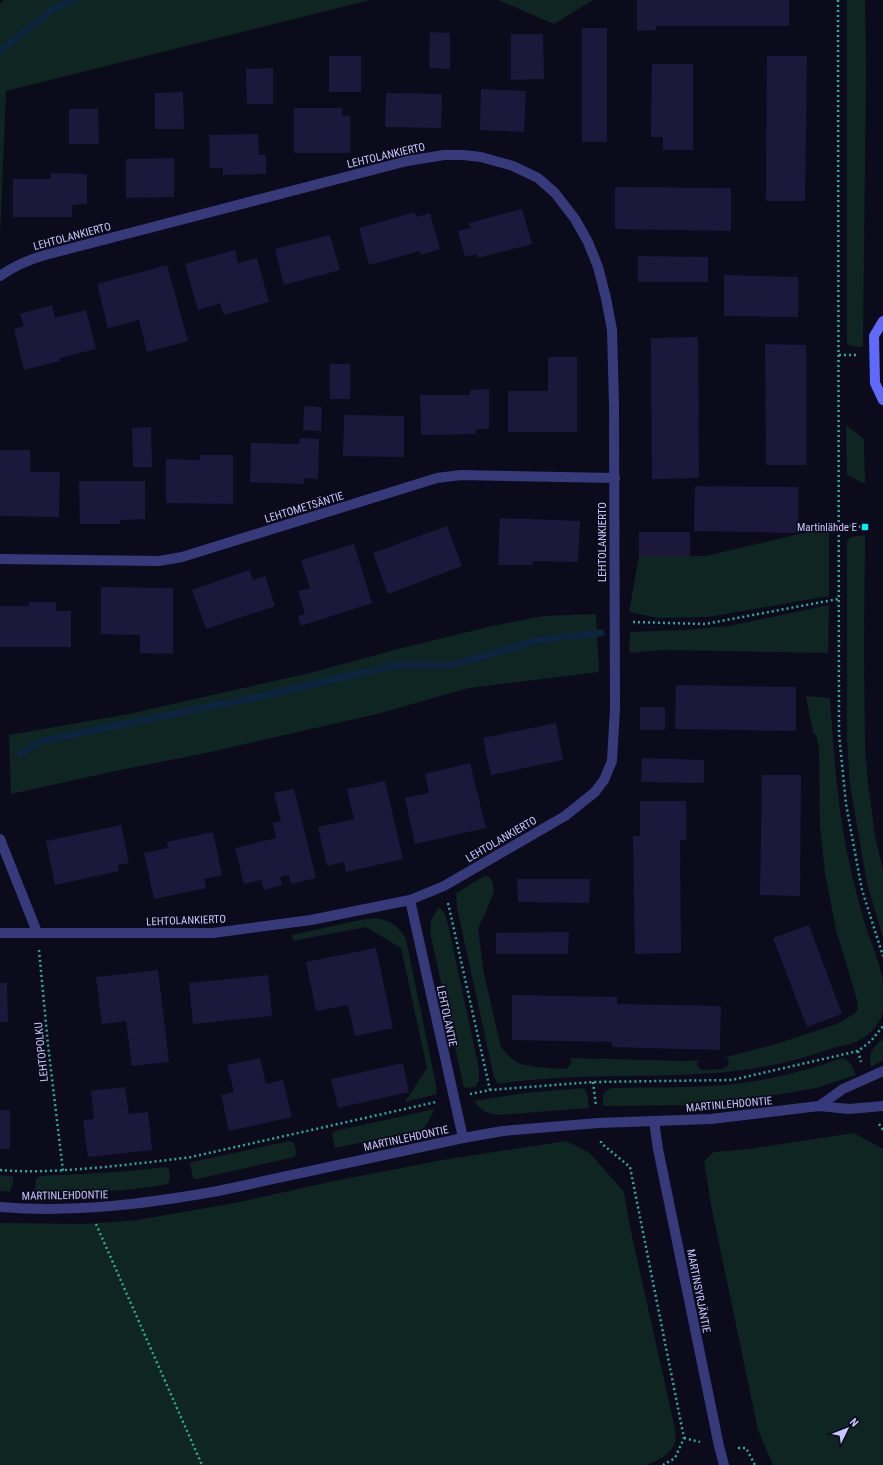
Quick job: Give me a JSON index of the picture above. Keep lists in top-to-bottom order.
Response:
{
  "streets": {
    "street": [
      "LEHTOLANKIERTO",
      "LEHTOMETSÄNTIE",
      "LEHTOLANTIE",
      "MARTINLEHDONTIE",
      "MARTINSYRJÄNTIE"
    ],
    "path": ["LEHTOPOLKU"]
  },
  "crossings": [
    ["LEHTOLANKIERTO", "LEHTOMETSÄNTIE"],
    ["LEHTOLANKIERTO", "LEHTOLANTIE"],
    ["LEHTOLANKIERTO", "LEHTOPOLKU"],
    ["LEHTOLANTIE", "MARTINLEHDONTIE"],
    ["MARTINLEHDONTIE", "MARTINSYRJÄNTIE"]
  ],
  "places": {
    "transit": ["Martinlähde E"]
  },
  "north": "top right"
}
